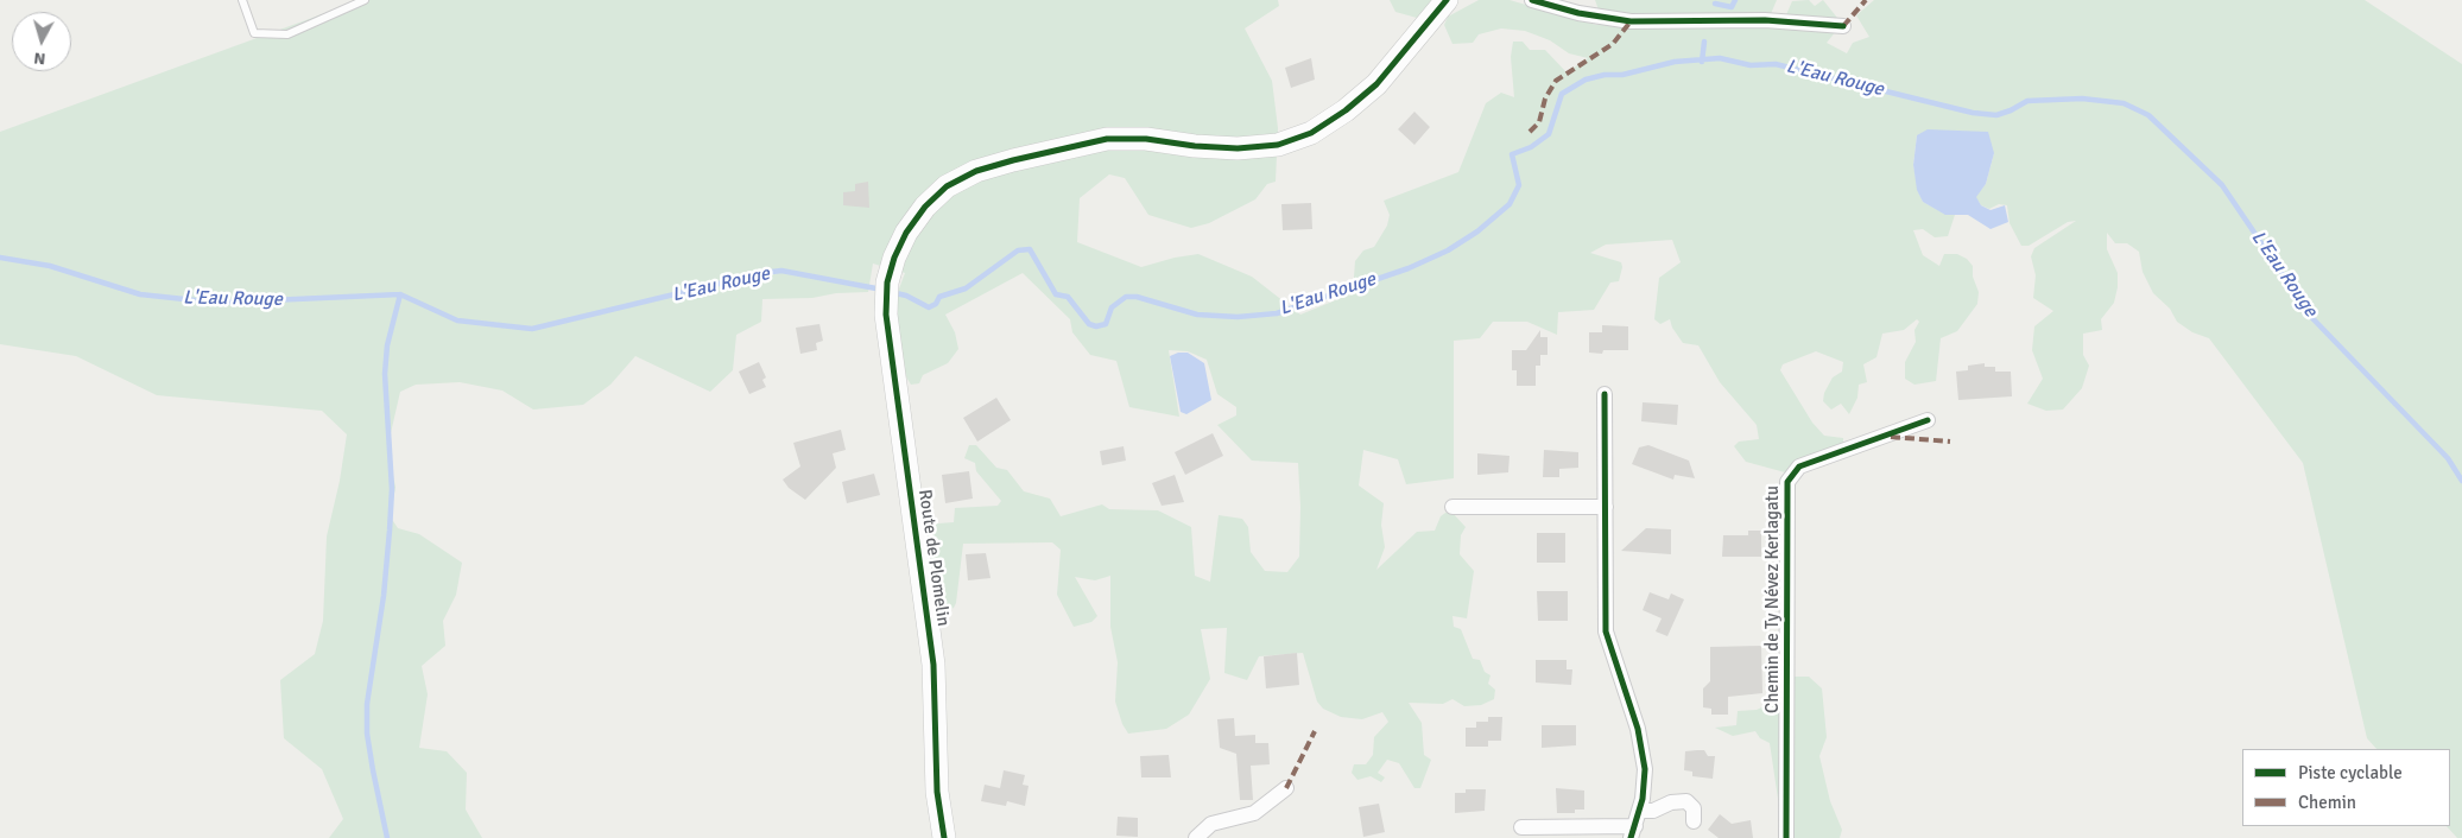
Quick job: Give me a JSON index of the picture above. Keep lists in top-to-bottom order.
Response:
{
  "streets": {
    "street": ["Route de Plomelin", "Chemin de Ty Névez Kerlagatu"]
  },
  "water": ["L'Eau Rouge"],
  "legend": ["Piste cyclable", "Chemin"],
  "north": "bottom"
}
